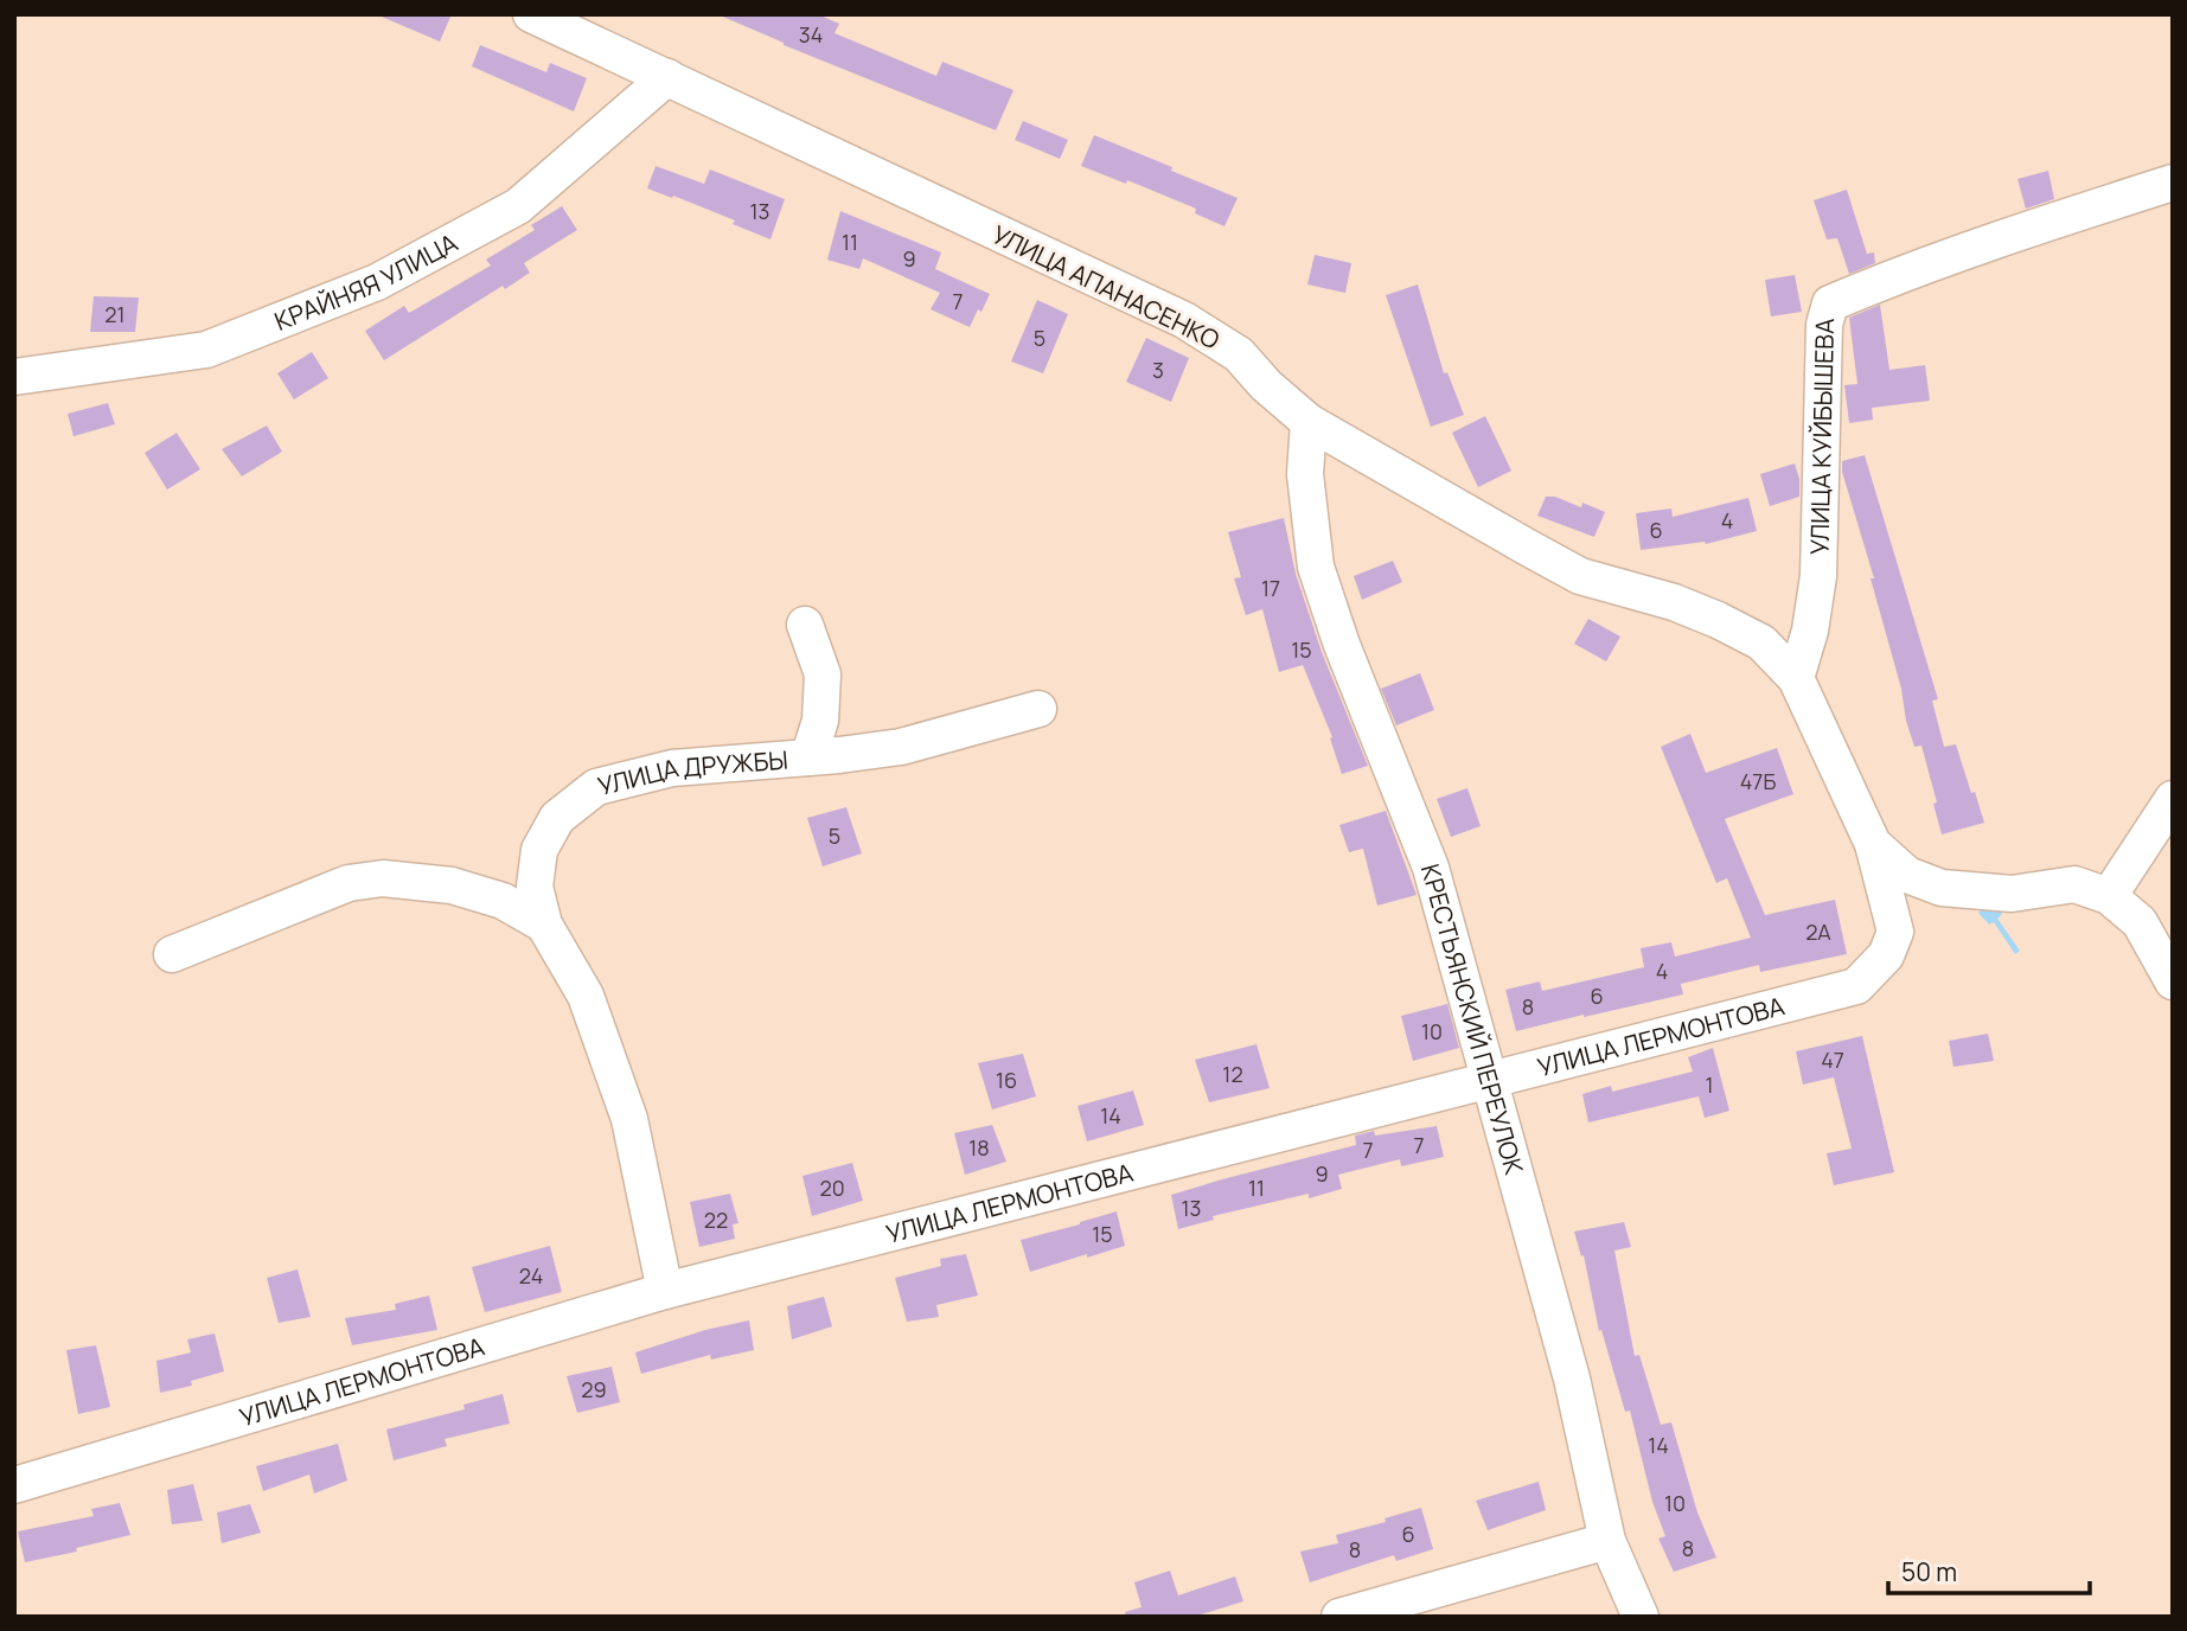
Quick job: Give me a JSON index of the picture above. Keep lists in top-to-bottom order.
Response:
{
  "streets": {
    "street": [
      "КРАЙНЯЯ УЛИЦА",
      "УЛИЦА АПАНАСЕНКО",
      "УЛИЦА КУЙБЫШЕВА",
      "УЛИЦА ДРУЖБЫ",
      "КРЕСТЬЯНСКИЙ ПЕРЕУЛОК",
      "УЛИЦА ЛЕРМОНТОВА"
    ]
  },
  "crossings": [
    ["КРАЙНЯЯ УЛИЦА", "УЛИЦА АПАНАСЕНКО"],
    ["УЛИЦА АПАНАСЕНКО", "УЛИЦА КУЙБЫШЕВА"],
    ["УЛИЦА АПАНАСЕНКО", "КРЕСТЬЯНСКИЙ ПЕРЕУЛОК"],
    ["УЛИЦА АПАНАСЕНКО", "УЛИЦА ЛЕРМОНТОВА"],
    ["УЛИЦА ДРУЖБЫ", "УЛИЦА ЛЕРМОНТОВА"],
    ["КРЕСТЬЯНСКИЙ ПЕРЕУЛОК", "УЛИЦА ЛЕРМОНТОВА"]
  ],
  "house_numbers": [
    "34",
    "13",
    "11",
    "9",
    "7",
    "21",
    "5",
    "3",
    "4",
    "6",
    "17",
    "15",
    "47Б",
    "5",
    "2А",
    "4",
    "6",
    "8",
    "10",
    "47",
    "12",
    "16",
    "1",
    "14",
    "7",
    "18",
    "7",
    "9",
    "20",
    "11",
    "13",
    "22",
    "15",
    "24",
    "29",
    "14",
    "10",
    "6",
    "8",
    "8"
  ],
  "scale_bar": "50 m"
}
